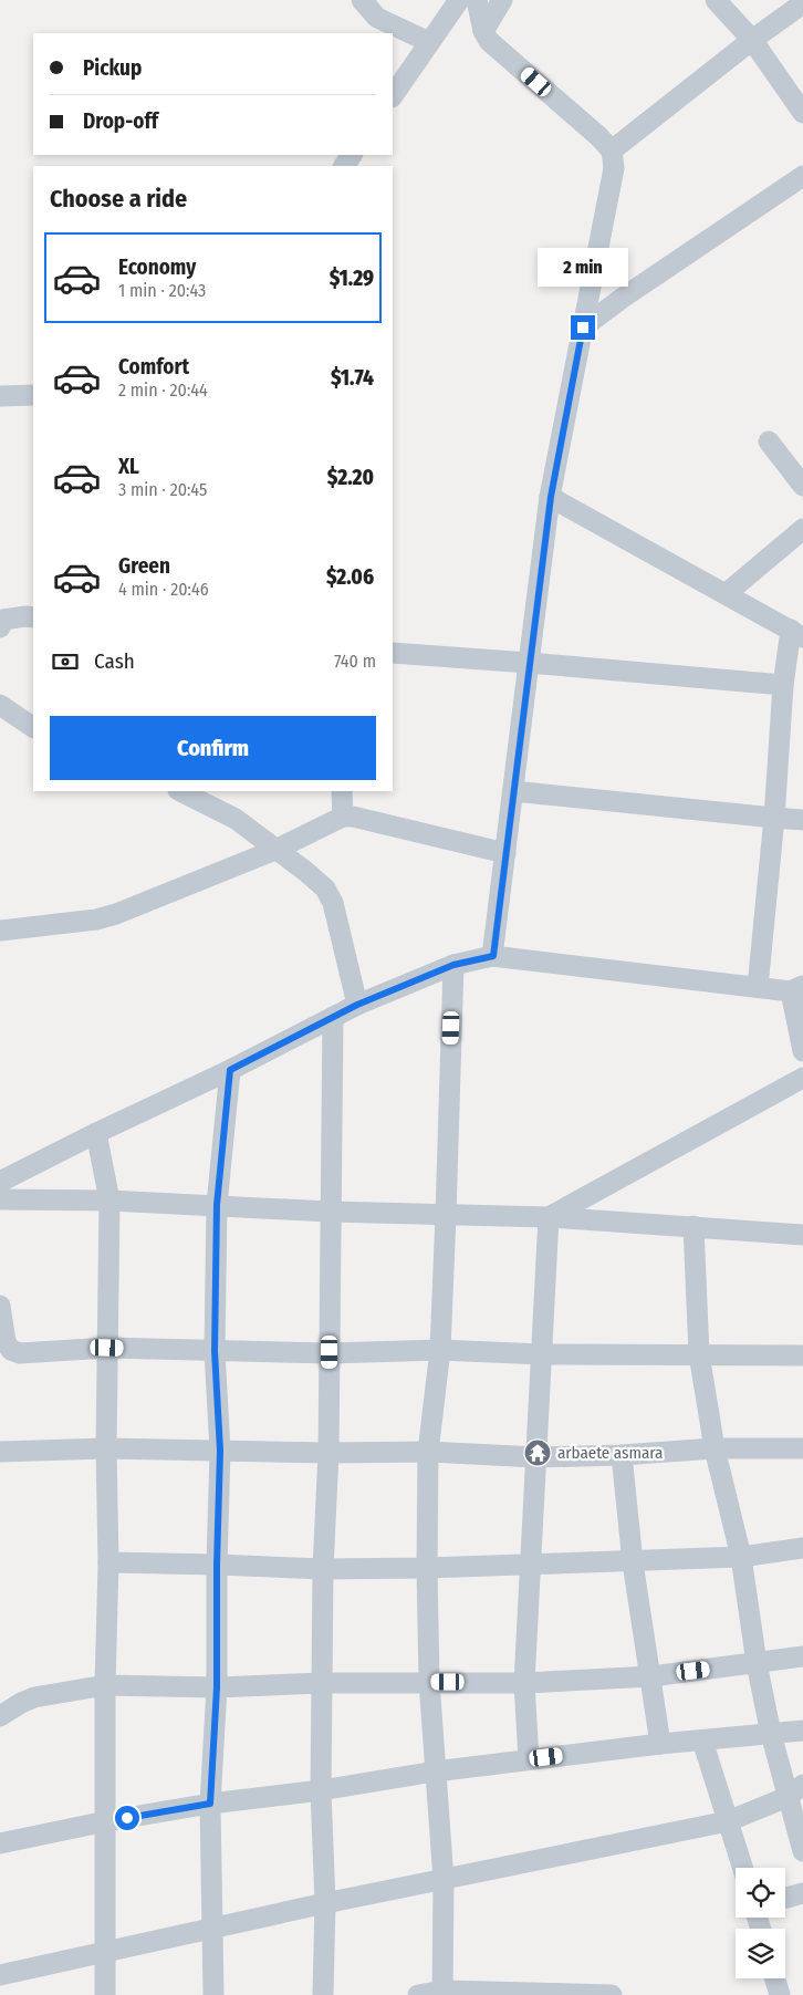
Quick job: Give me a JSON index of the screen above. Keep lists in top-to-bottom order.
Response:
{
  "places": {
    "temple": ["arbaete asmara"]
  },
  "page": {
    "banner": ["Pickup", "Drop-off"],
    "heading": "Choose a ride",
    "list": [
      {
        "name": "Economy",
        "note": "1 min · 20:43",
        "value": "$1.29"
      },
      {
        "name": "Comfort",
        "note": "2 min · 20:44",
        "value": "$1.74"
      },
      {
        "name": "XL",
        "note": "3 min · 20:45",
        "value": "$2.20"
      },
      {
        "name": "Green",
        "note": "4 min · 20:46",
        "value": "$2.06"
      }
    ],
    "bubble": "2 min",
    "pay": ["Cash", "740 m"],
    "buttons": "Confirm"
  }
}
